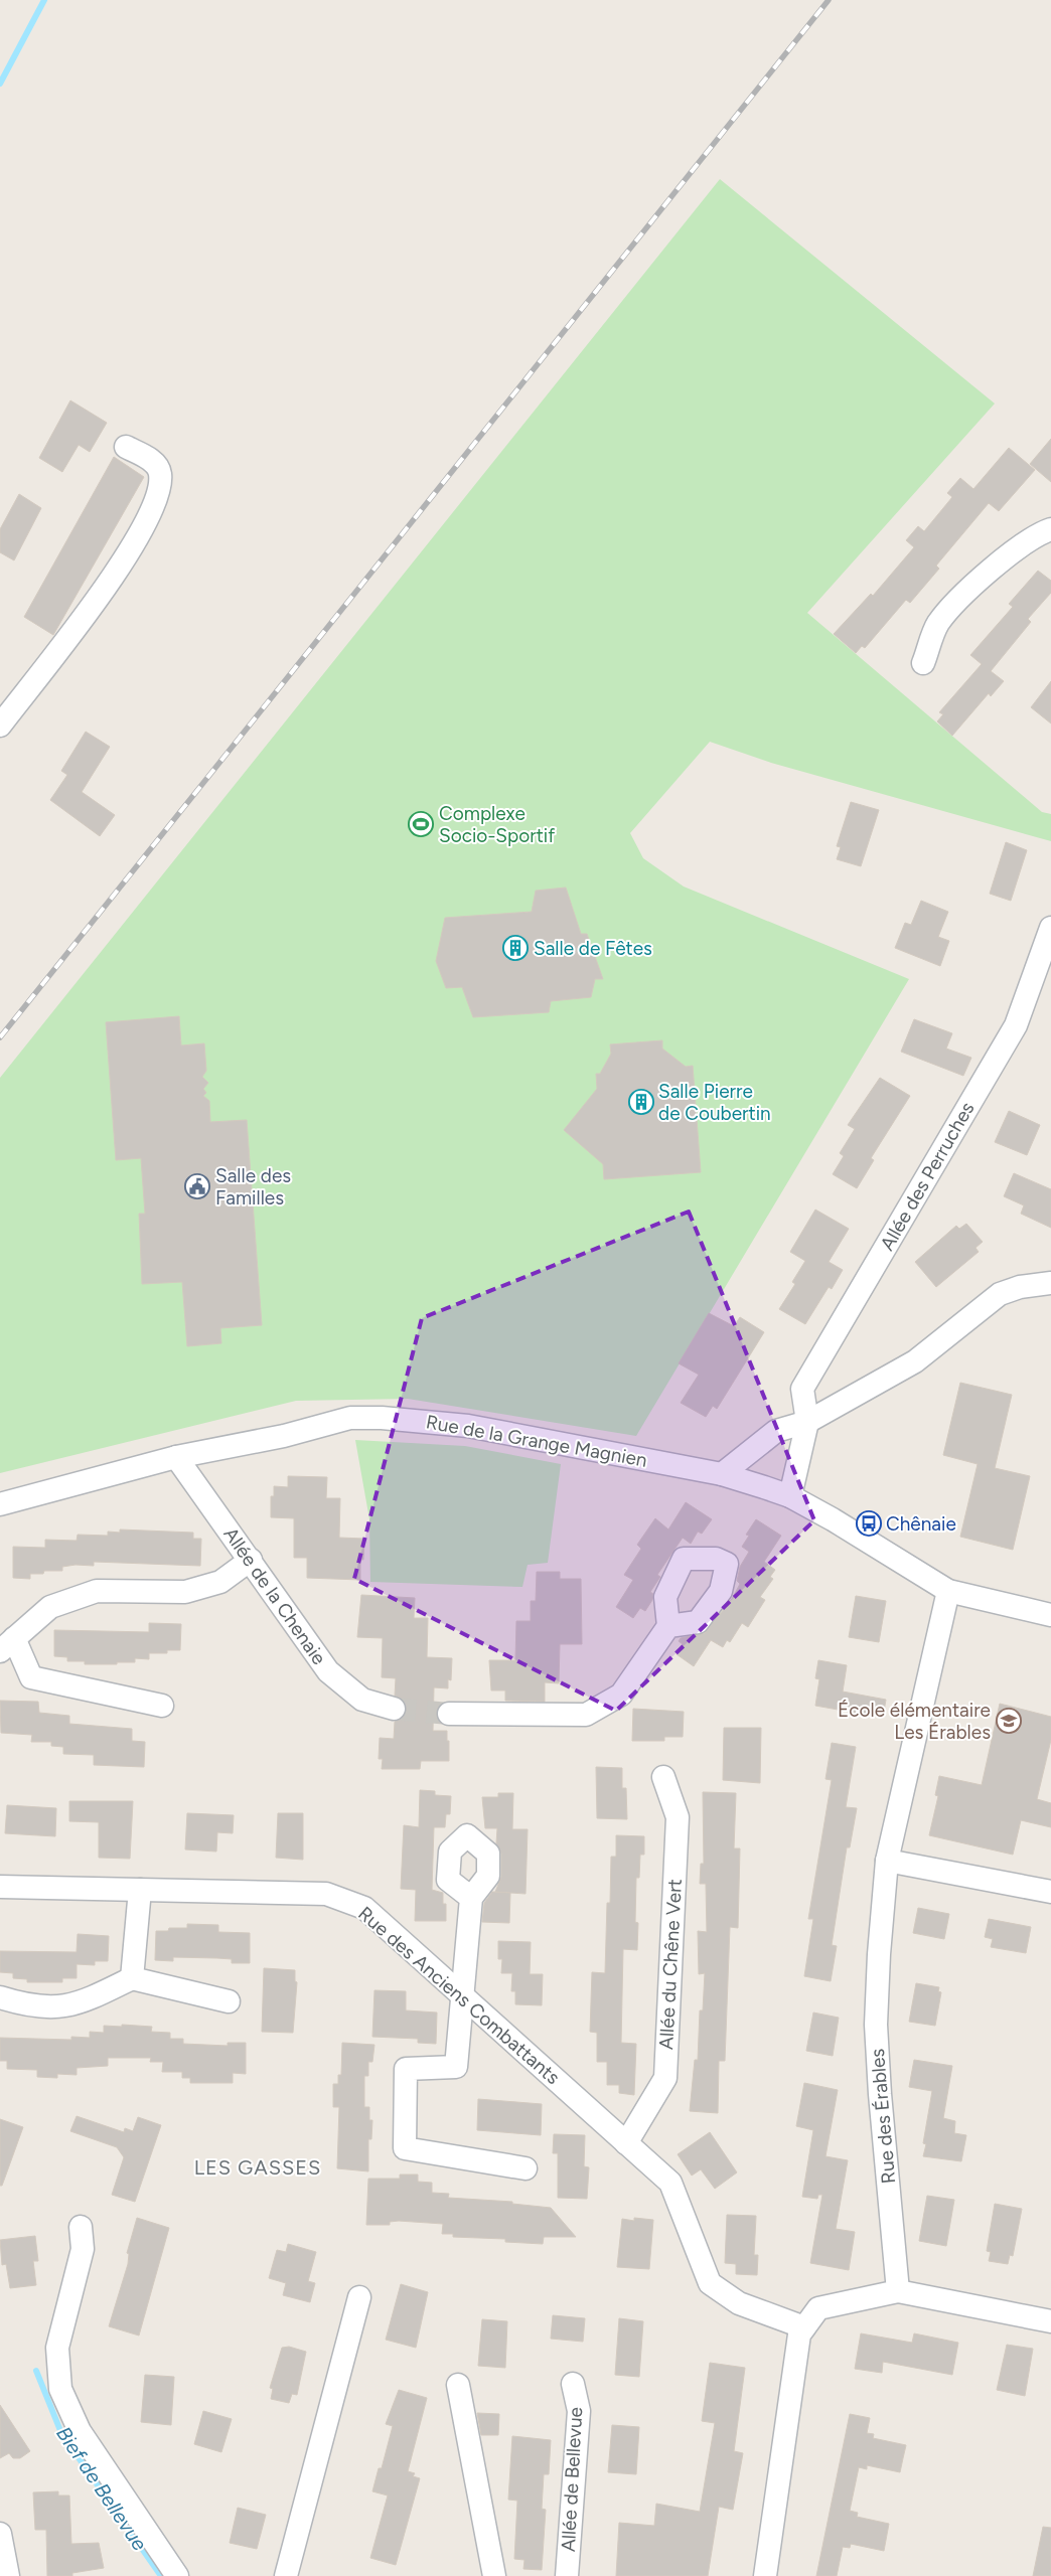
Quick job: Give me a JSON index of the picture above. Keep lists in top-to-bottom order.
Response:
{
  "streets": {
    "street": [
      "Allée des Perruches",
      "Rue de la Grange Magnien",
      "Allée de la Chenaie",
      "Allée du Chêne Vert",
      "Rue des Anciens Combattants",
      "Rue des Érables",
      "Allée de Bellevue"
    ]
  },
  "crossings": [
    ["Rue de la Grange Magnien", "Allée de la Chenaie"],
    ["Rue de la Grange Magnien", "Rue des Érables"],
    ["Allée du Chêne Vert", "Rue des Anciens Combattants"]
  ],
  "districts": ["LES GASSES"],
  "water": ["Bief de Bellevue"],
  "places": {
    "sports": ["Complexe Socio-Sportif"],
    "building": ["Salle de Fêtes", "Salle Pierre de Coubertin"],
    "public building": ["Salle des Familles"],
    "bus stop": ["Chênaie"],
    "school or university": ["École élémentaire Les Érables"]
  }
}
